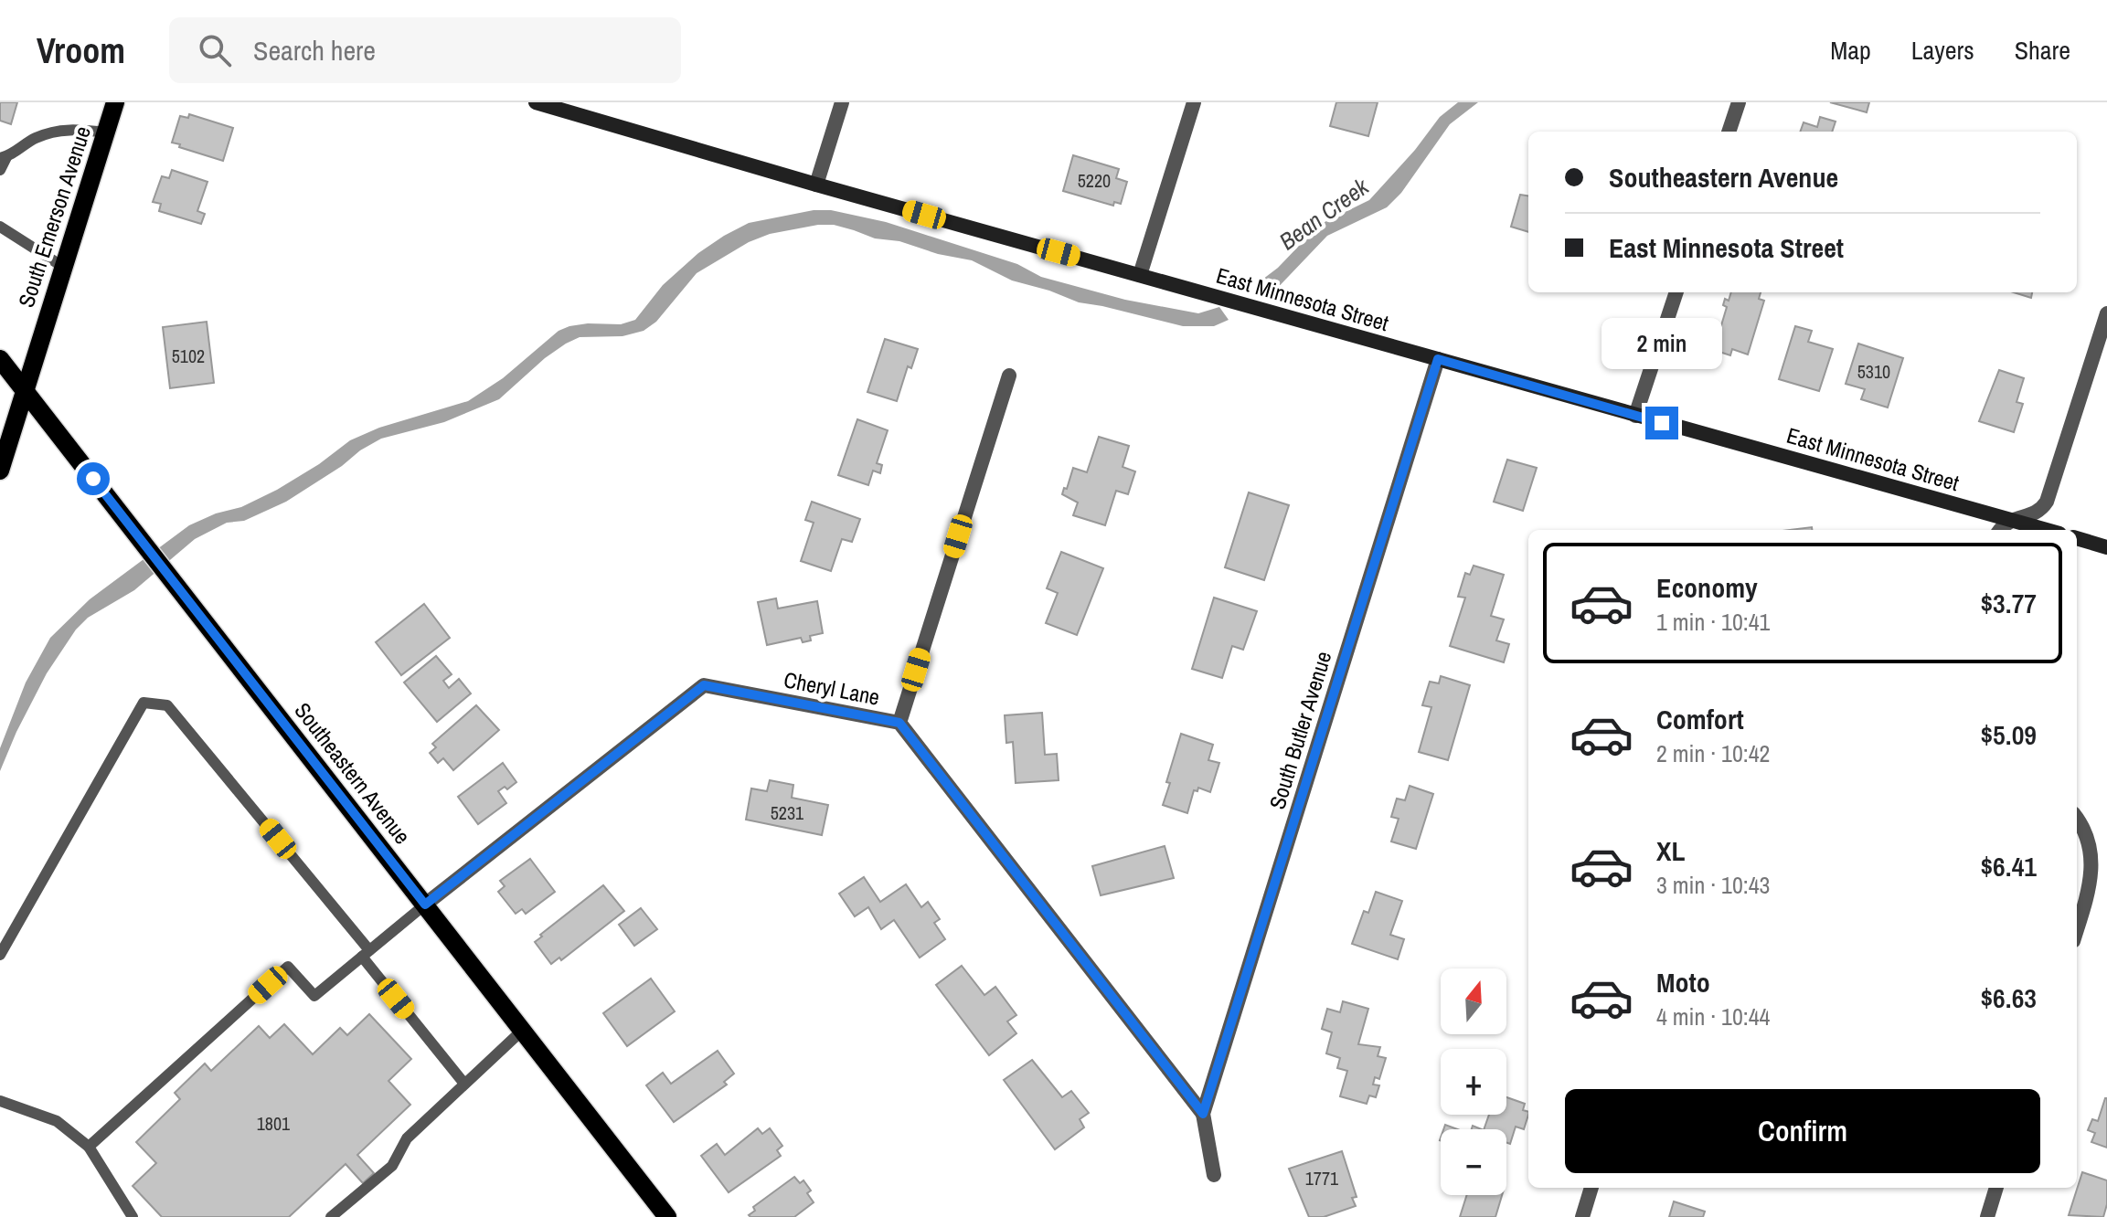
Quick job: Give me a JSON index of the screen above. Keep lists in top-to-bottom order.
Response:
{
  "streets": {
    "main road": ["South Emerson Avenue", "Southeastern Avenue"],
    "street": ["East Minnesota Street", "Cheryl Lane", "South Butler Avenue"]
  },
  "crossings": [
    ["South Emerson Avenue", "Southeastern Avenue"],
    ["East Minnesota Street", "South Butler Avenue"],
    ["Cheryl Lane", "South Butler Avenue"],
    ["Cheryl Lane", "Southeastern Avenue"]
  ],
  "water": ["Bean Creek"],
  "house_numbers": [
    "5220",
    "5102",
    "5310",
    "5231",
    "1801",
    "1771"
  ],
  "north": "top",
  "page": {
    "header": "Vroom",
    "search": "Search here",
    "nav": ["Map", "Layers", "Share"],
    "banner": ["Southeastern Avenue", "East Minnesota Street"],
    "bubble": "2 min",
    "list": [
      {
        "name": "Economy",
        "note": "1 min · 10:41",
        "value": "$3.77"
      },
      {
        "name": "Comfort",
        "note": "2 min · 10:42",
        "value": "$5.09"
      },
      {
        "name": "XL",
        "note": "3 min · 10:43",
        "value": "$6.41"
      },
      {
        "name": "Moto",
        "note": "4 min · 10:44",
        "value": "$6.63"
      }
    ],
    "map_buttons": ["+", "−"],
    "buttons": "Confirm"
  }
}
